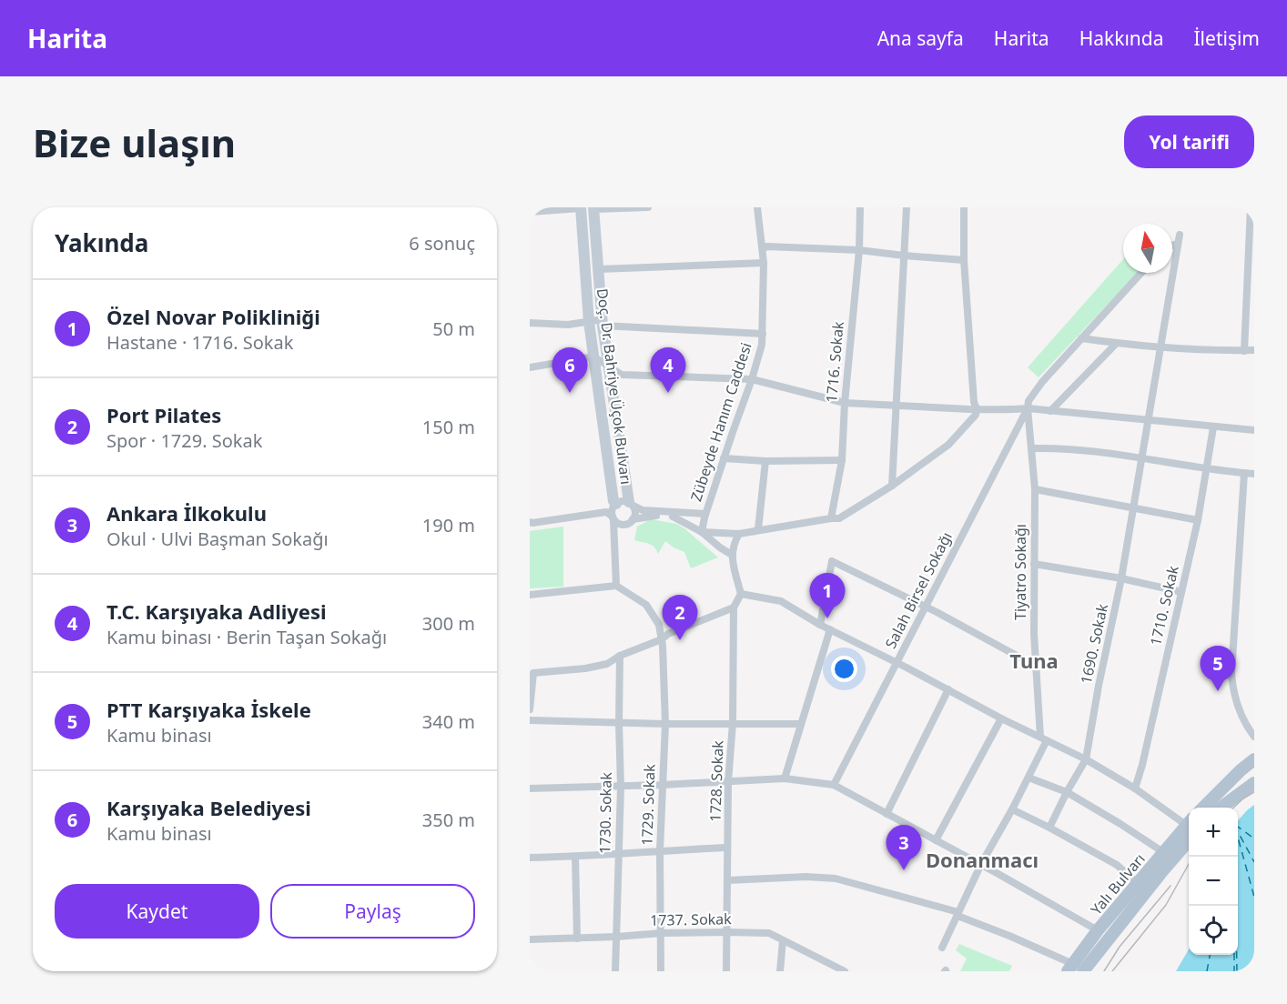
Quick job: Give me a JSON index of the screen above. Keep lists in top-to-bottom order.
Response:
{
  "streets": {
    "main road": ["Doç. Dr. Bahriye Üçok Bulvarı", "Yalı Bulvarı"],
    "street": [
      "1716. Sokak",
      "Zübeyde Hanım Caddesi",
      "Tiyatro Sokağı",
      "Salah Birsel Sokağı",
      "1710. Sokak",
      "1690. Sokak",
      "1728. Sokak",
      "1729. Sokak",
      "1730. Sokak",
      "1737. Sokak"
    ]
  },
  "crossings": [
    ["Tiyatro Sokağı", "Salah Birsel Sokağı"],
    ["1728. Sokak", "1737. Sokak"],
    ["1729. Sokak", "1737. Sokak"],
    ["1730. Sokak", "1737. Sokak"]
  ],
  "districts": ["Tuna", "Donanmacı"],
  "north": "top",
  "page": {
    "header": "Harita",
    "nav": [
      "Ana sayfa",
      "Harita",
      "Hakkında",
      "İletişim"
    ],
    "buttons": [
      "Yol tarifi",
      ["Kaydet", "Paylaş"]
    ],
    "title": "Bize ulaşın",
    "heading": ["Yakında", "6 sonuç"],
    "list": [
      {
        "mark": "1",
        "name": "Özel Novar Polikliniği",
        "note": "Hastane · 1716. Sokak",
        "value": "50 m"
      },
      {
        "mark": "2",
        "name": "Port Pilates",
        "note": "Spor · 1729. Sokak",
        "value": "150 m"
      },
      {
        "mark": "3",
        "name": "Ankara İlkokulu",
        "note": "Okul · Ulvi Başman Sokağı",
        "value": "190 m"
      },
      {
        "mark": "4",
        "name": "T.C. Karşıyaka Adliyesi",
        "note": "Kamu binası · Berin Taşan Sokağı",
        "value": "300 m"
      },
      {
        "mark": "5",
        "name": "PTT Karşıyaka İskele",
        "note": "Kamu binası",
        "value": "340 m"
      },
      {
        "mark": "6",
        "name": "Karşıyaka Belediyesi",
        "note": "Kamu binası",
        "value": "350 m"
      }
    ],
    "pins": [
      "4",
      "6",
      "1",
      "2",
      "5",
      "3"
    ],
    "map_buttons": ["+", "−"]
  }
}
